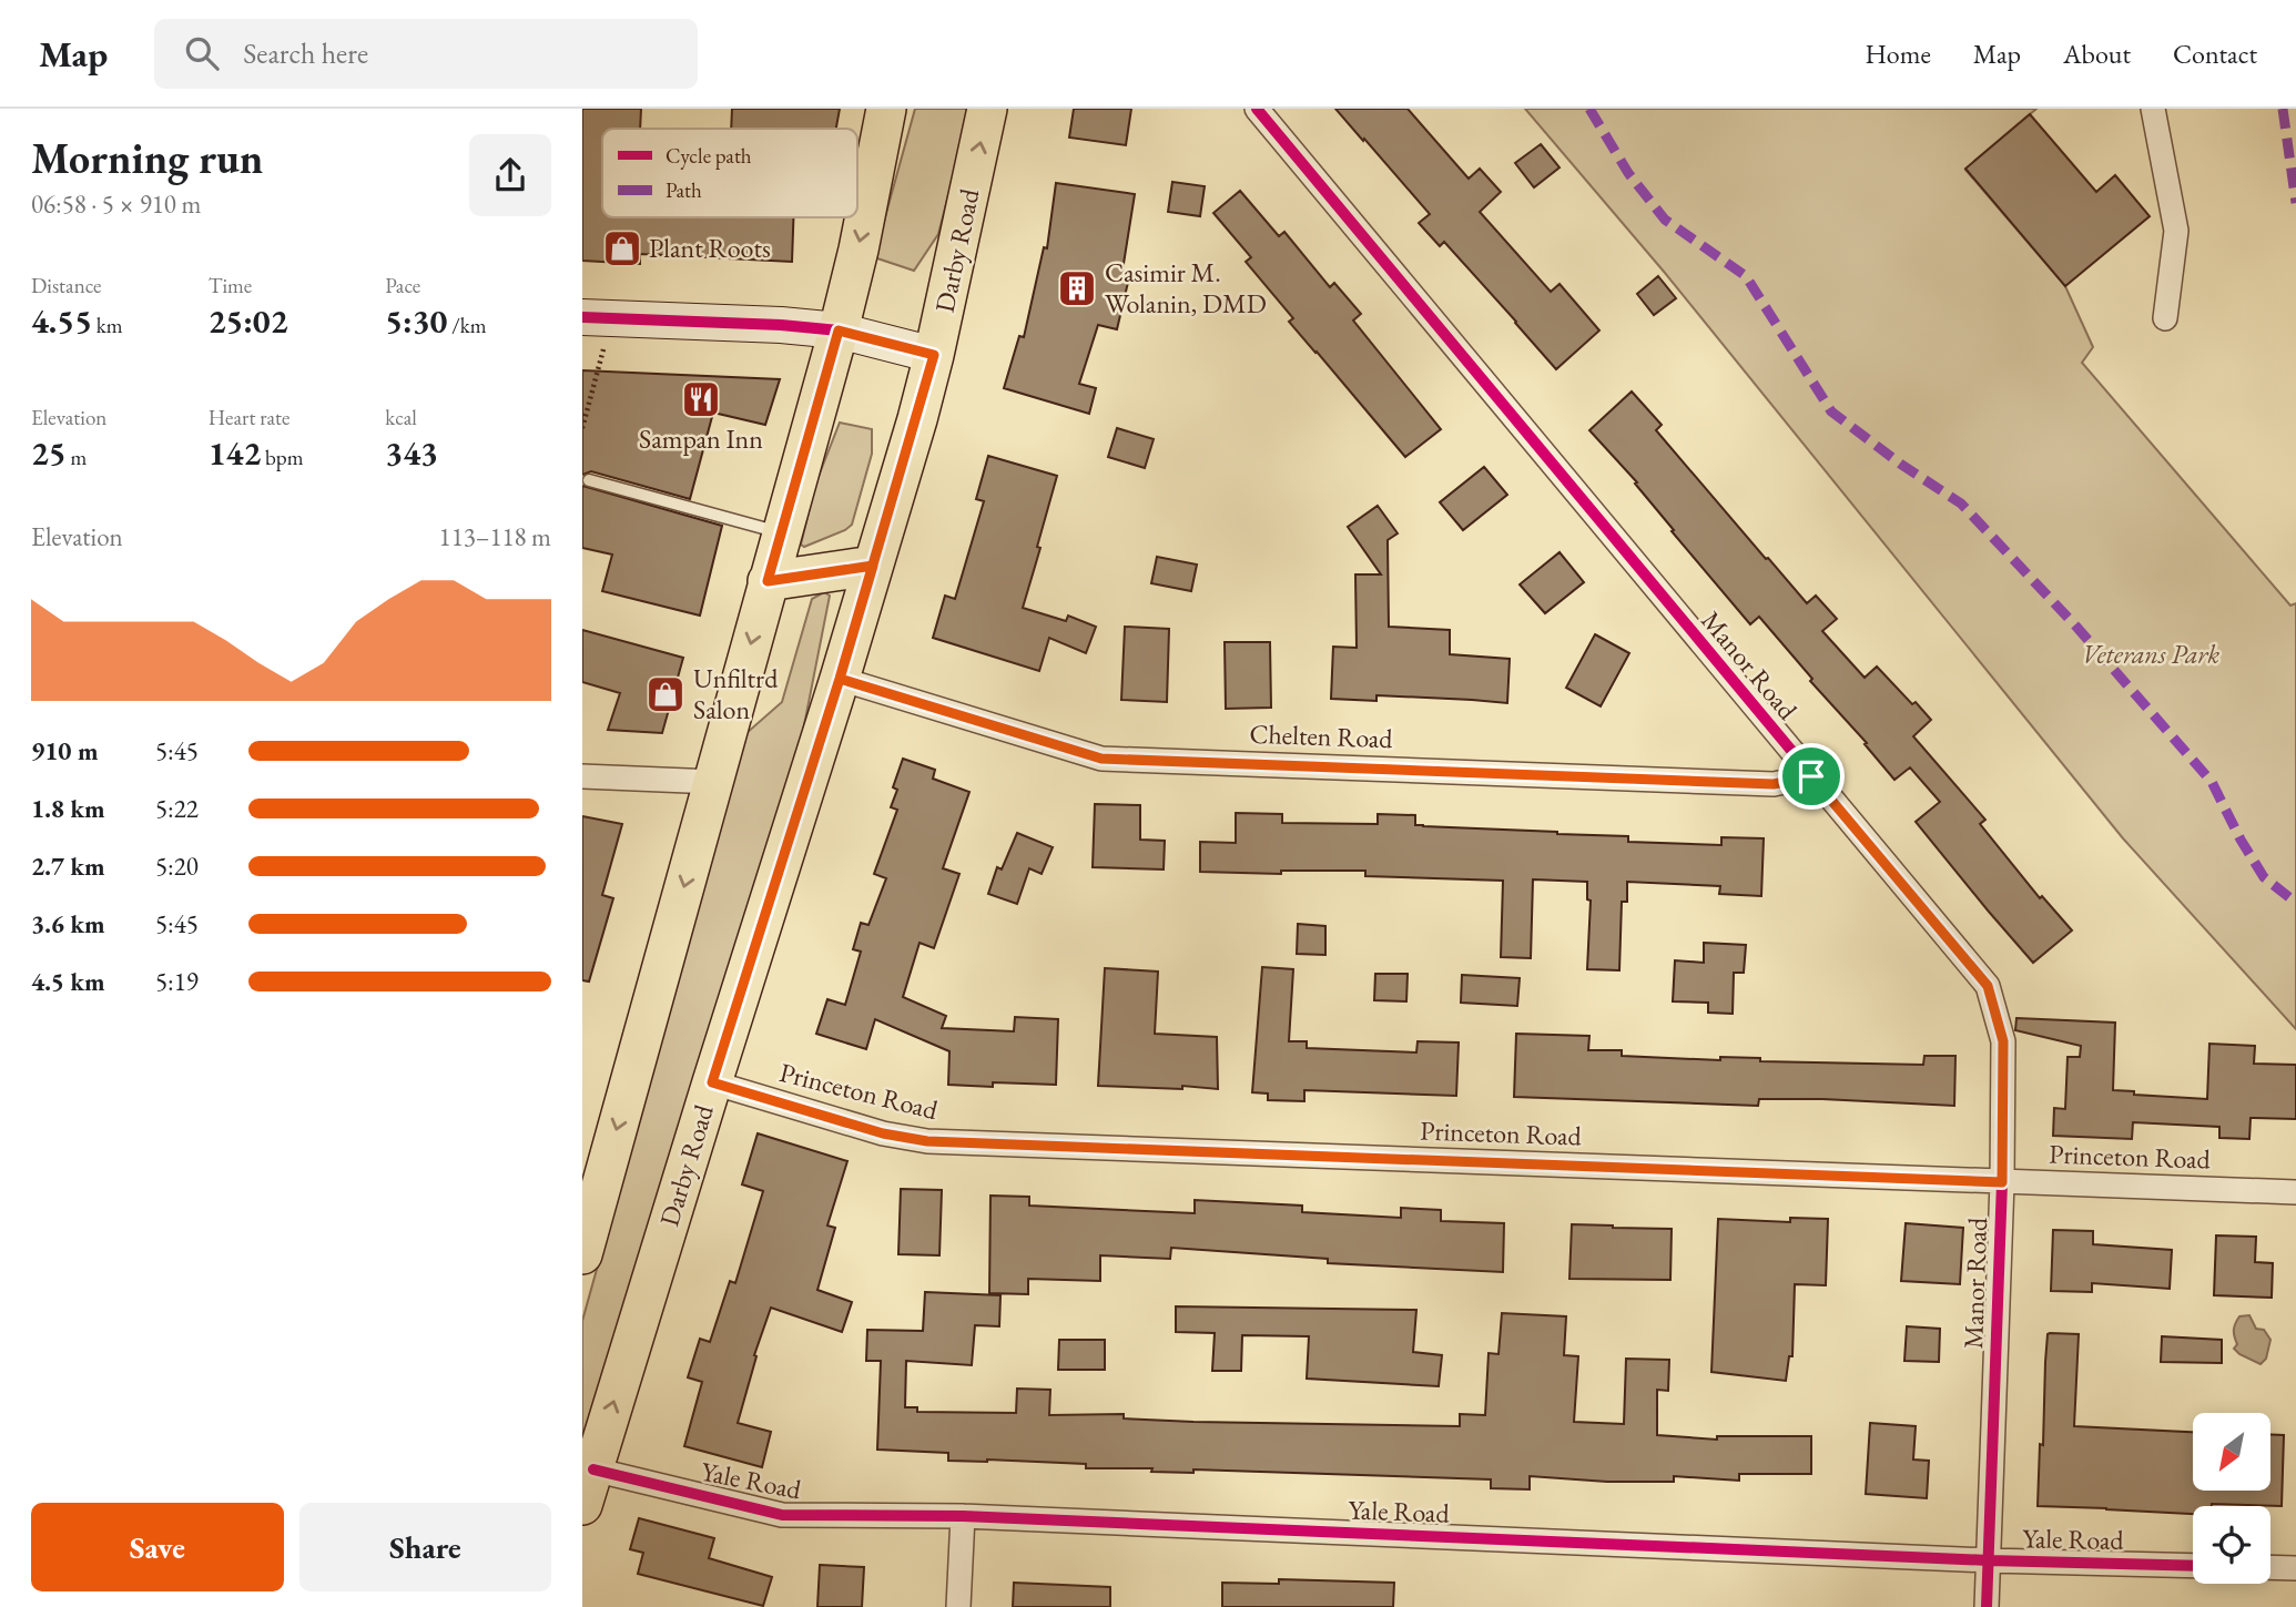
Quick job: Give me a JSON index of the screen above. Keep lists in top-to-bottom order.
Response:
{
  "streets": {
    "main road": ["Darby Road"],
    "street": [
      "Manor Road",
      "Chelten Road",
      "Princeton Road",
      "Yale Road"
    ]
  },
  "crossings": [
    ["Darby Road", "Chelten Road"],
    ["Darby Road", "Princeton Road"],
    ["Darby Road", "Yale Road"],
    ["Manor Road", "Chelten Road"],
    ["Manor Road", "Princeton Road"],
    ["Manor Road", "Yale Road"]
  ],
  "parks": ["Veterans Park"],
  "places": {
    "shop": ["Plant Roots", "Unfiltrd Salon"],
    "building": ["Casimir M. Wolanin, DMD"],
    "restaurant": ["Sampan Inn"]
  },
  "legend": ["Cycle path", "Path"],
  "north": "bottom left",
  "page": {
    "header": "Map",
    "search": "Search here",
    "nav": [
      "Home",
      "Map",
      "About",
      "Contact"
    ],
    "heading": ["Morning run", "06:58 · 5 × 910 m"],
    "stats": [
      ["Distance", "4.55 km"],
      ["Time", "25:02"],
      ["Pace", "5:30 /km"],
      ["Elevation", "25 m"],
      ["Heart rate", "142 bpm"],
      ["kcal", "343"]
    ],
    "chart": ["Elevation", "113–118 m"],
    "list": [
      {
        "name": "910 m",
        "note": "5:45"
      },
      {
        "name": "1.8 km",
        "note": "5:22"
      },
      {
        "name": "2.7 km",
        "note": "5:20"
      },
      {
        "name": "3.6 km",
        "note": "5:45"
      },
      {
        "name": "4.5 km",
        "note": "5:19"
      }
    ],
    "buttons": ["Save", "Share"]
  }
}
